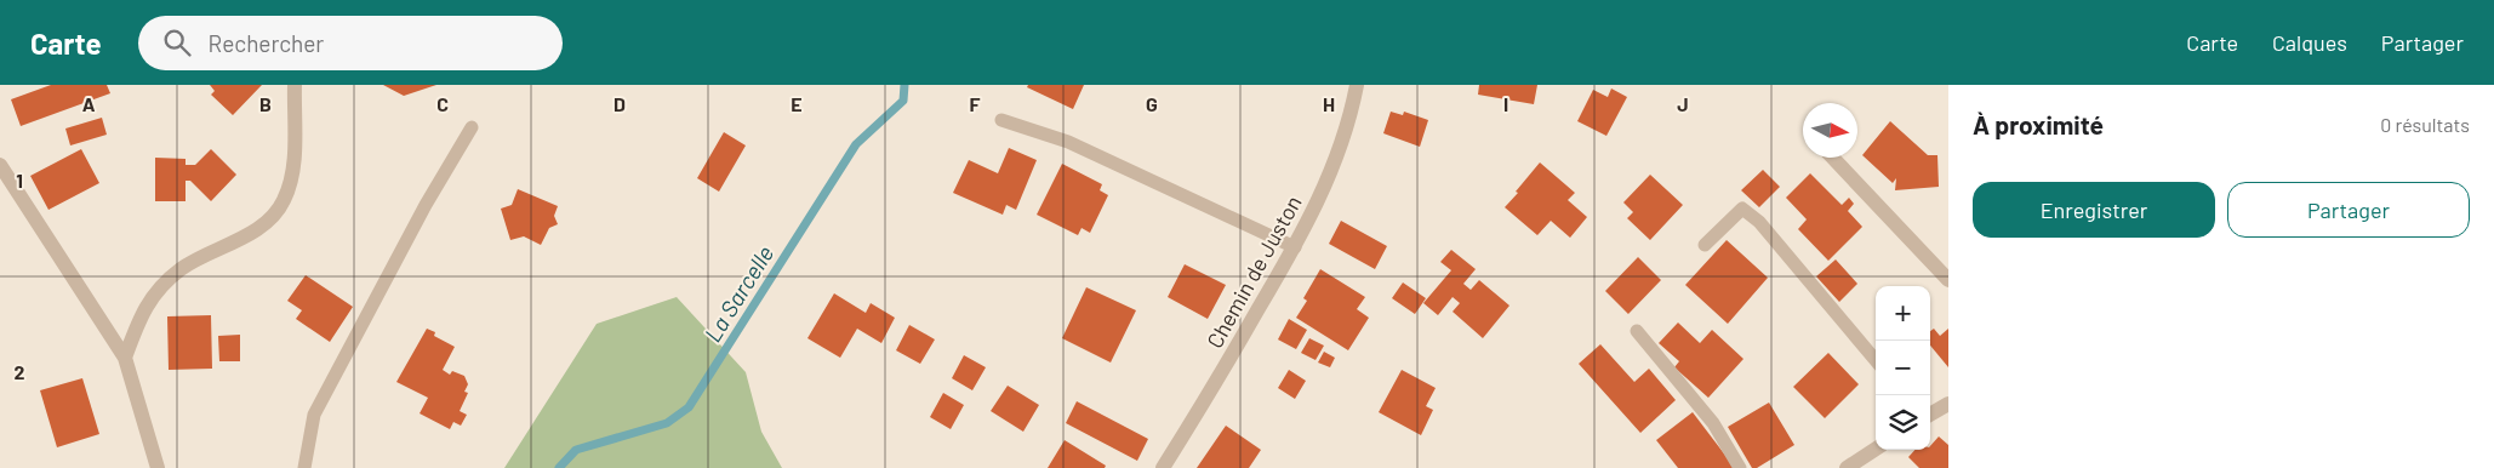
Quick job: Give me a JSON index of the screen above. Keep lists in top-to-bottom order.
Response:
{
  "streets": {
    "street": ["Chemin de Juston"]
  },
  "water": ["La Sarcelle"],
  "north": "right",
  "page": {
    "header": "Carte",
    "search": "Rechercher",
    "nav": ["Carte", "Calques", "Partager"],
    "heading": ["À proximité", "0 résultats"],
    "buttons": ["Enregistrer", "Partager"],
    "map_buttons": ["+", "−"]
  },
  "grid": {
    "columns": [
      "A",
      "B",
      "C",
      "D",
      "E",
      "F",
      "G",
      "H",
      "I",
      "J"
    ],
    "rows": ["1", "2"]
  }
}
